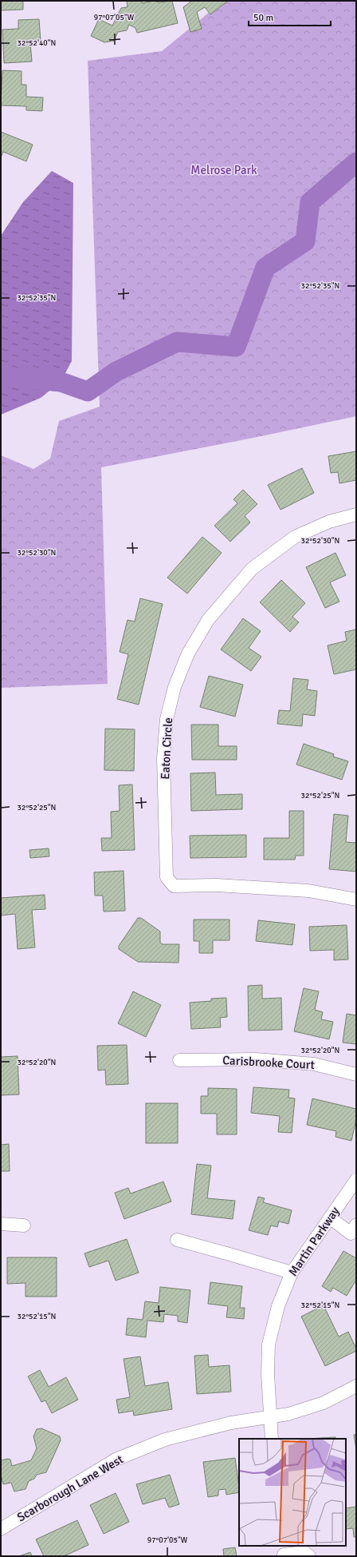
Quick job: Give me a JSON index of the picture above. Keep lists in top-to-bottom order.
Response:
{
  "streets": {
    "street": [
      "Eaton Circle",
      "Carisbrooke Court",
      "Martin Parkway",
      "Scarborough Lane West"
    ]
  },
  "crossings": [
    ["Martin Parkway", "Scarborough Lane West"]
  ],
  "parks": ["Melrose Park"],
  "scale_bar": "50 m",
  "coordinates": [
    "97°07'05\"W",
    "32°52'40\"N",
    "32°52'35\"N",
    "32°52'30\"N",
    "32°52'25\"N",
    "32°52'20\"N",
    "32°52'15\"N"
  ]
}
